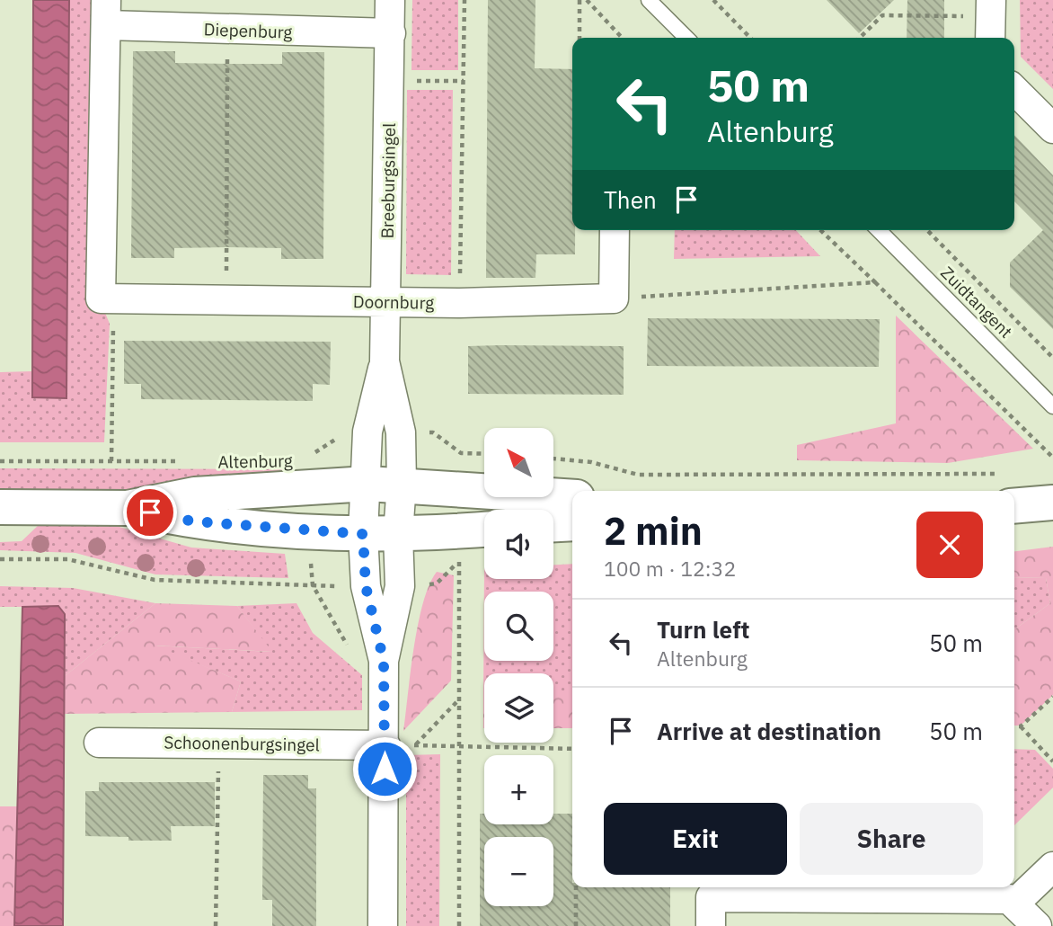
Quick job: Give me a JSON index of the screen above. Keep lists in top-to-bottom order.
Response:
{
  "streets": {
    "main road": ["Altenburg"],
    "street": [
      "Diepenburg",
      "Breeburgsingel",
      "Doornburg",
      "Schoonenburgsingel"
    ],
    "lane": ["Zuidtangent"]
  },
  "crossings": [
    ["Diepenburg", "Breeburgsingel"],
    ["Diepenburg", "Doornburg"],
    ["Breeburgsingel", "Doornburg"],
    ["Breeburgsingel", "Altenburg"]
  ],
  "north": "top left",
  "page": {
    "turn": ["50 m", "Altenburg"],
    "then": "Then",
    "map_buttons": ["+", "−"],
    "heading": ["2 min", "100 m · 12:32"],
    "list": [
      {
        "name": "Turn left",
        "note": "Altenburg",
        "value": "50 m"
      },
      {
        "name": "Arrive at destination",
        "value": "50 m"
      }
    ],
    "buttons": ["Exit", "Share"]
  }
}
